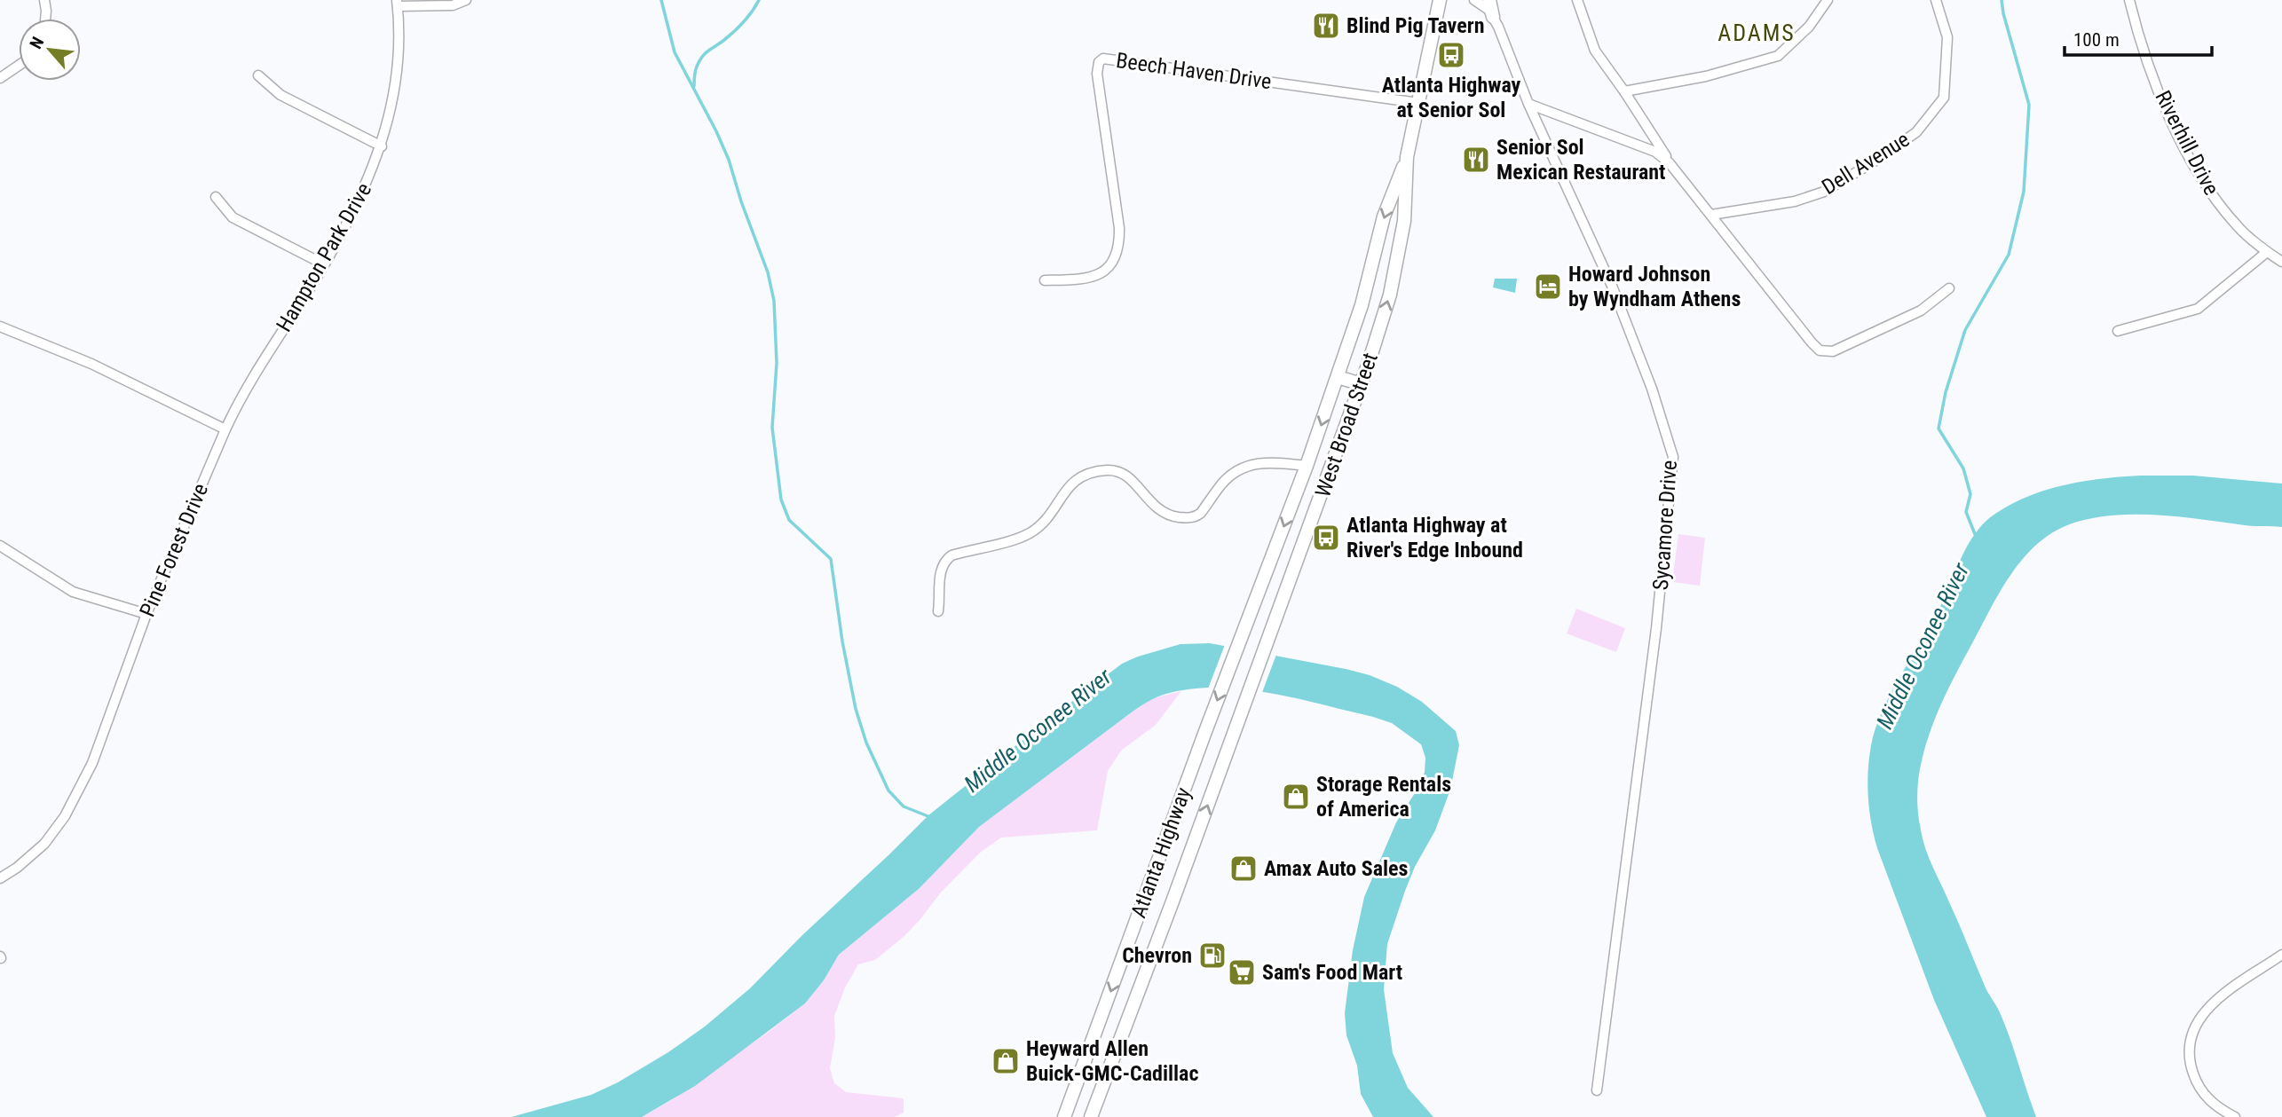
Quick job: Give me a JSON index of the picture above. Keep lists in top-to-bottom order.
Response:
{
  "streets": {
    "main road": ["West Broad Street", "Atlanta Highway"],
    "street": [
      "Beech Haven Drive",
      "Riverhill Drive",
      "Dell Avenue",
      "Hampton Park Drive",
      "Sycamore Drive",
      "Pine Forest Drive"
    ]
  },
  "crossings": [
    ["Beech Haven Drive", "West Broad Street"],
    ["Hampton Park Drive", "Pine Forest Drive"],
    ["West Broad Street", "Atlanta Highway"]
  ],
  "districts": ["ADAMS"],
  "water": ["Middle Oconee River"],
  "places": {
    "restaurant": ["Blind Pig Tavern", "Senior Sol Mexican Restaurant"],
    "bus stop": ["Atlanta Highway at Senior Sol", "Atlanta Highway at River's Edge Inbound"],
    "hotel": ["Howard Johnson by Wyndham Athens"],
    "shop": ["Storage Rentals of America", "Amax Auto Sales", "Heyward Allen Buick-GMC-Cadillac"],
    "fuel station": ["Chevron"],
    "supermarket": ["Sam's Food Mart"]
  },
  "scale_bar": "100 m",
  "north": "top left"
}
